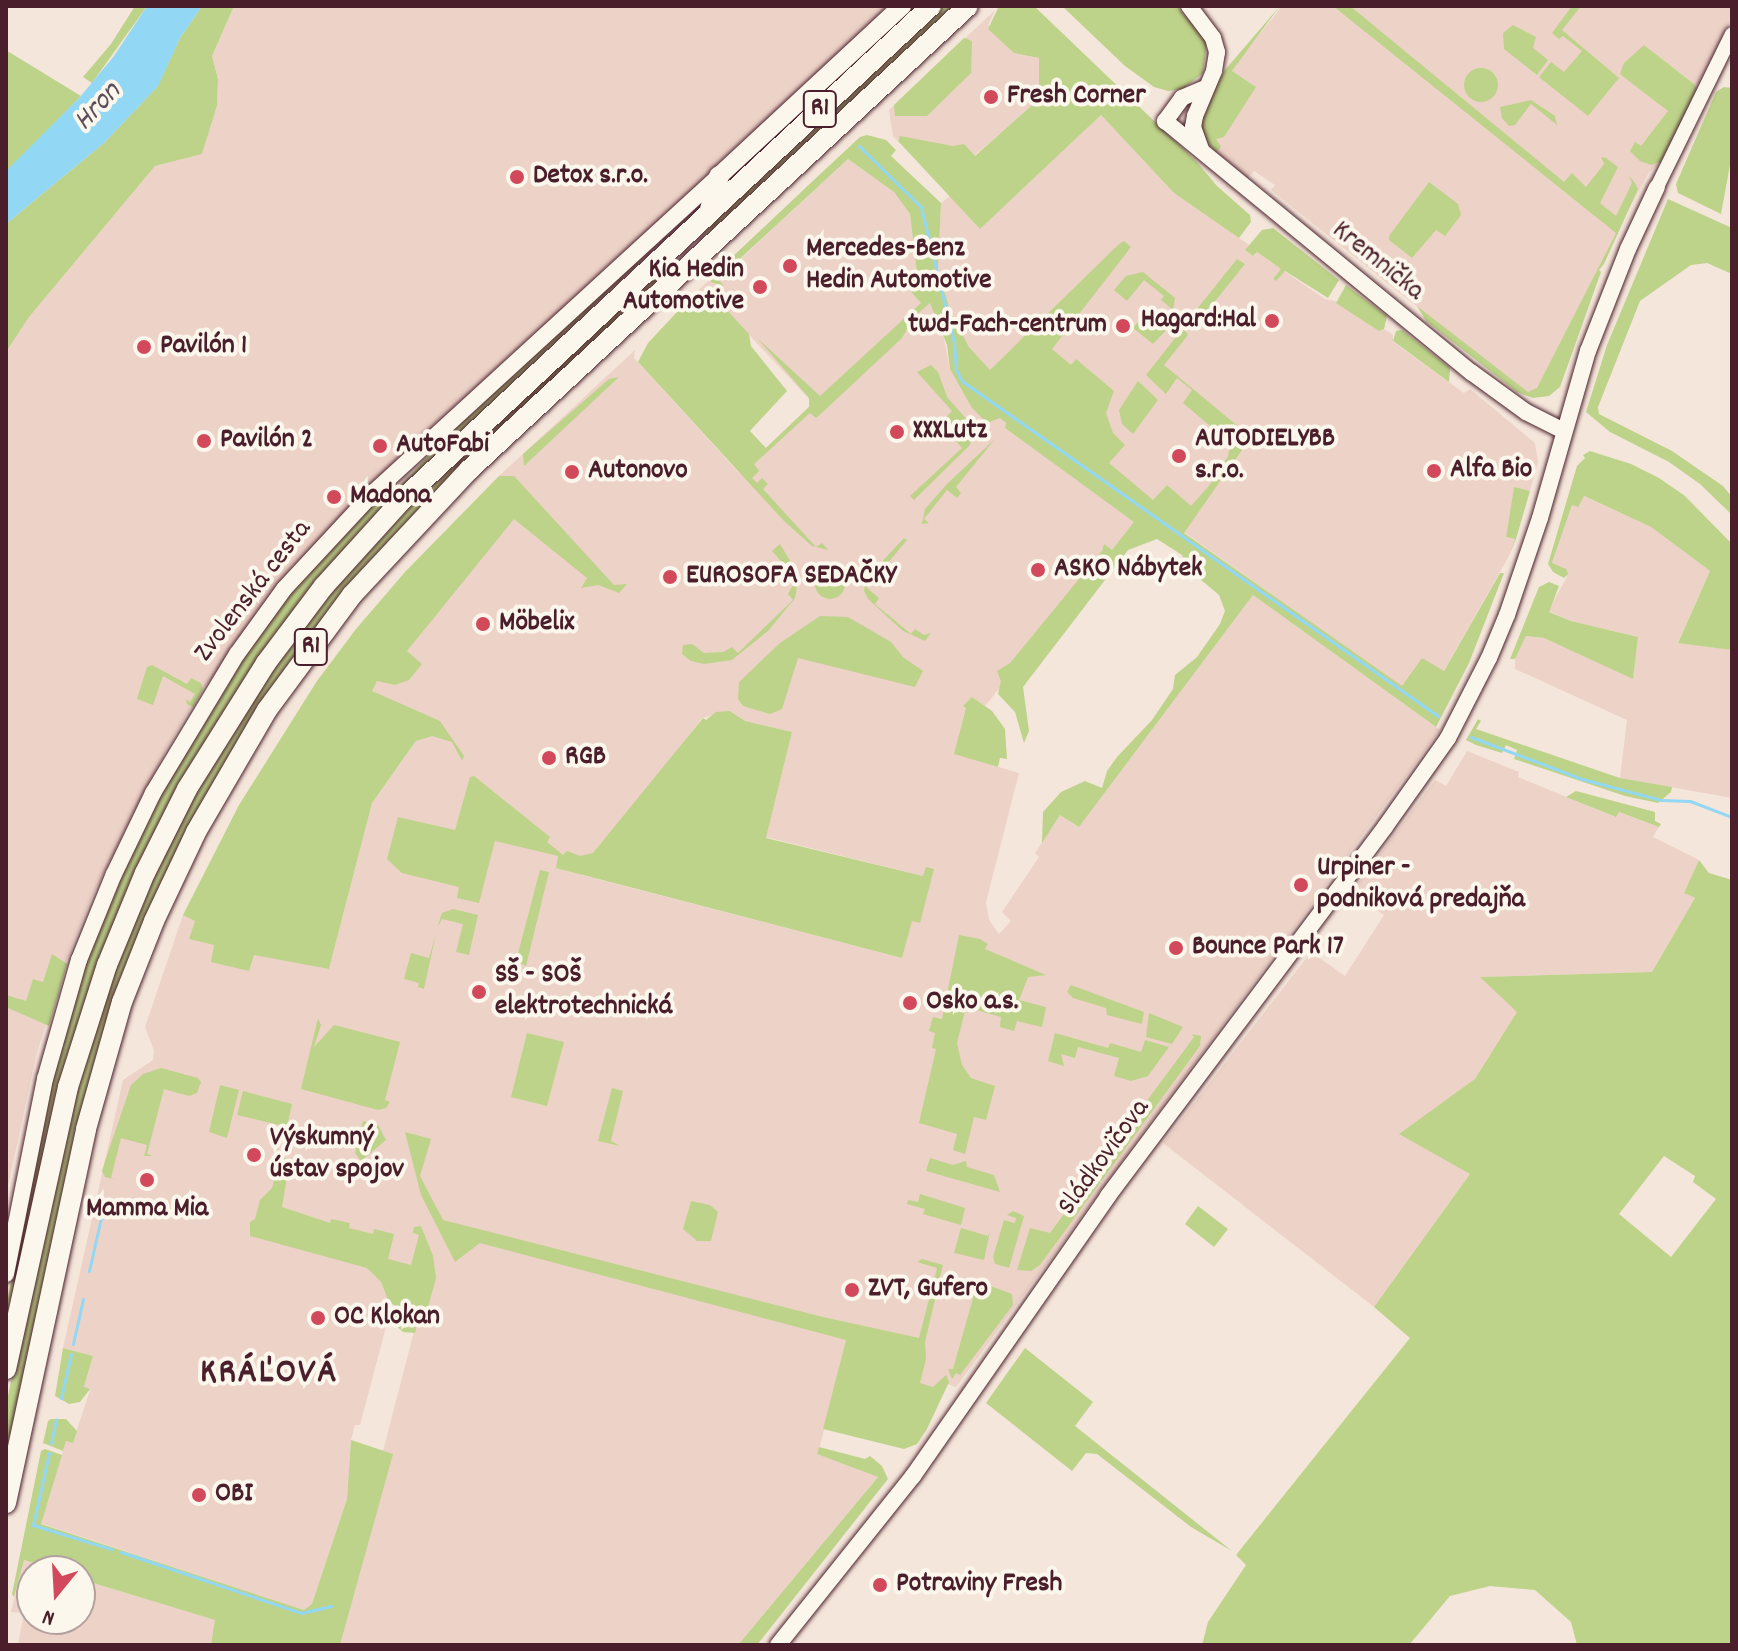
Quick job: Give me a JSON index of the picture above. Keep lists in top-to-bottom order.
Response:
{
  "streets": {
    "highway": ["R1"],
    "main road": ["Kremnička", "Zvolenská cesta", "Sládkovičova"]
  },
  "crossings": [
    ["Kremnička", "Sládkovičova"]
  ],
  "districts": ["KRÁĽOVÁ"],
  "water": ["Hron"],
  "places": [
    "Fresh Corner",
    "Detox s.r.o.",
    "Mercedes-Benz Hedin Automotive",
    "Kia Hedin Automotive",
    "Hagard:Hal",
    "twd-Fach-centrum",
    "Pavilón 1",
    "XXXLutz",
    "Pavilón 2",
    "AutoFabi",
    "AUTODIELYBB s.r.o.",
    "Alfa Bio",
    "Autonovo",
    "Madona",
    "ASKO Nábytek",
    "EUROSOFA SEDAČKY",
    "Möbelix",
    "RGB",
    "Urpiner - podniková predajňa",
    "Bounce Park 17",
    "SŠ - SOŠ elektrotechnická",
    "Osko a.s.",
    "Výskumný ústav spojov",
    "Mamma Mia",
    "ZVT, Gufero",
    "OC Klokan",
    "OBI",
    "Potraviny Fresh"
  ],
  "north": "bottom"
}
